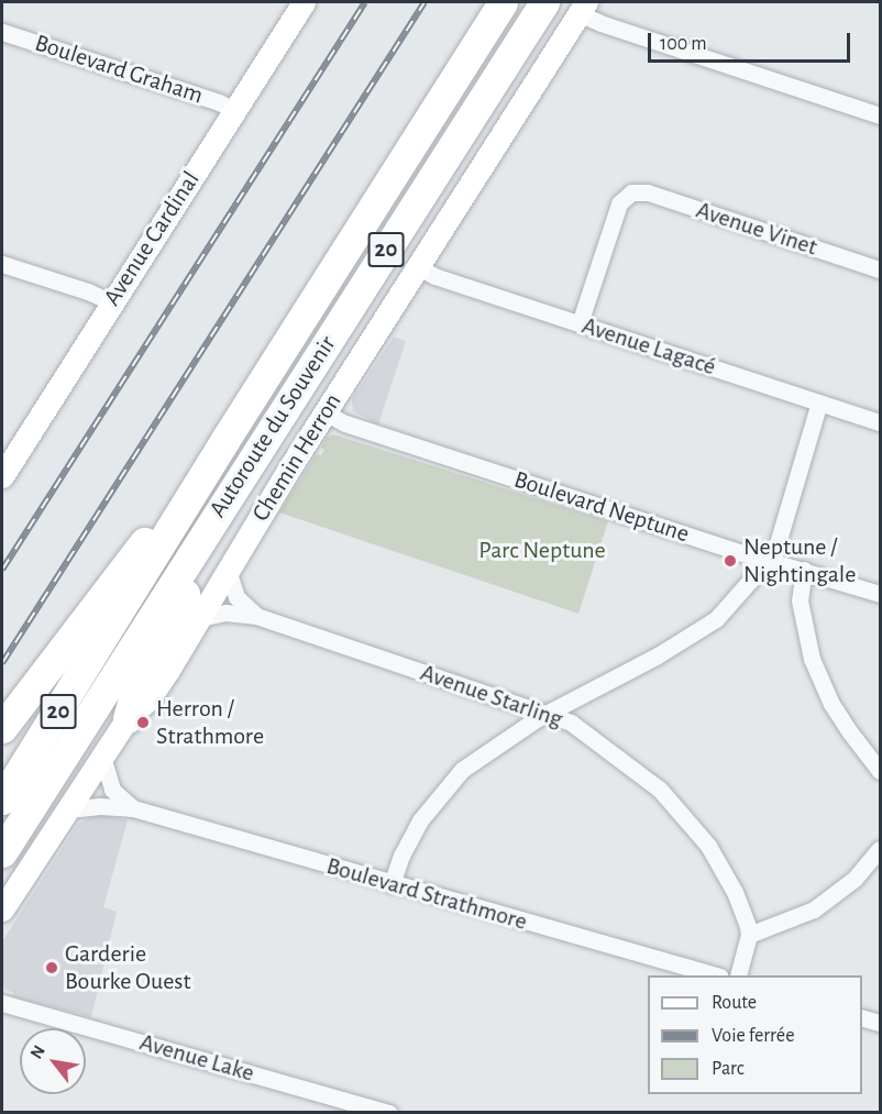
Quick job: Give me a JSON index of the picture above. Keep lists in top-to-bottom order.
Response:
{
  "streets": {
    "highway": ["20", "Autoroute du Souvenir"],
    "main road": ["Avenue Cardinal", "Chemin Herron"],
    "street": [
      "Boulevard Graham",
      "Avenue Vinet",
      "Avenue Lagacé",
      "Boulevard Neptune",
      "Avenue Starling",
      "Boulevard Strathmore",
      "Avenue Lake"
    ]
  },
  "crossings": [
    ["Boulevard Graham", "Avenue Cardinal"],
    ["Avenue Vinet", "Avenue Lagacé"],
    ["Avenue Lagacé", "Chemin Herron"],
    ["Chemin Herron", "Boulevard Neptune"],
    ["Chemin Herron", "Avenue Starling"],
    ["Chemin Herron", "Boulevard Strathmore"]
  ],
  "parks": ["Parc Neptune"],
  "places": ["Neptune / Nightingale", "Herron / Strathmore", "Garderie Bourke Ouest"],
  "legend": ["Route", "Voie ferrée", "Parc"],
  "scale_bar": "100 m",
  "north": "top left"
}
